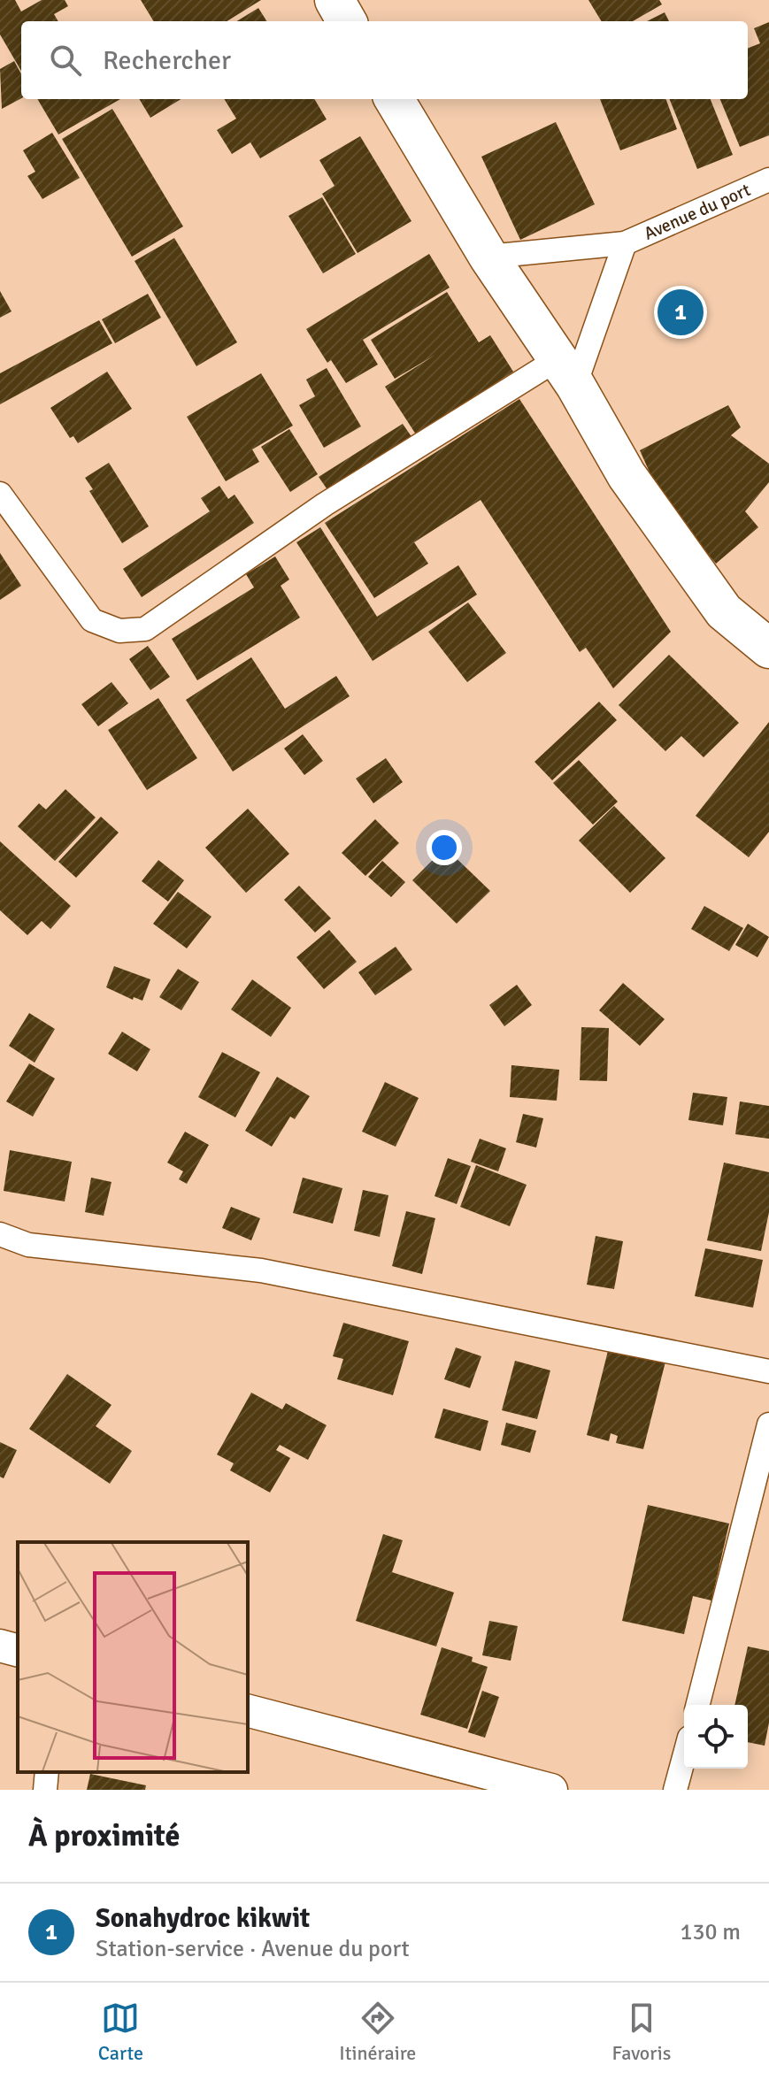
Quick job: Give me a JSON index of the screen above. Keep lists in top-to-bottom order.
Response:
{
  "streets": {
    "street": ["Avenue du port"]
  },
  "page": {
    "search": "Rechercher",
    "pins": "1",
    "heading": "À proximité",
    "list": [
      {
        "mark": "1",
        "name": "Sonahydroc kikwit",
        "note": "Station-service · Avenue du port",
        "value": "130 m"
      }
    ],
    "nav": ["Carte", "Itinéraire", "Favoris"]
  }
}
